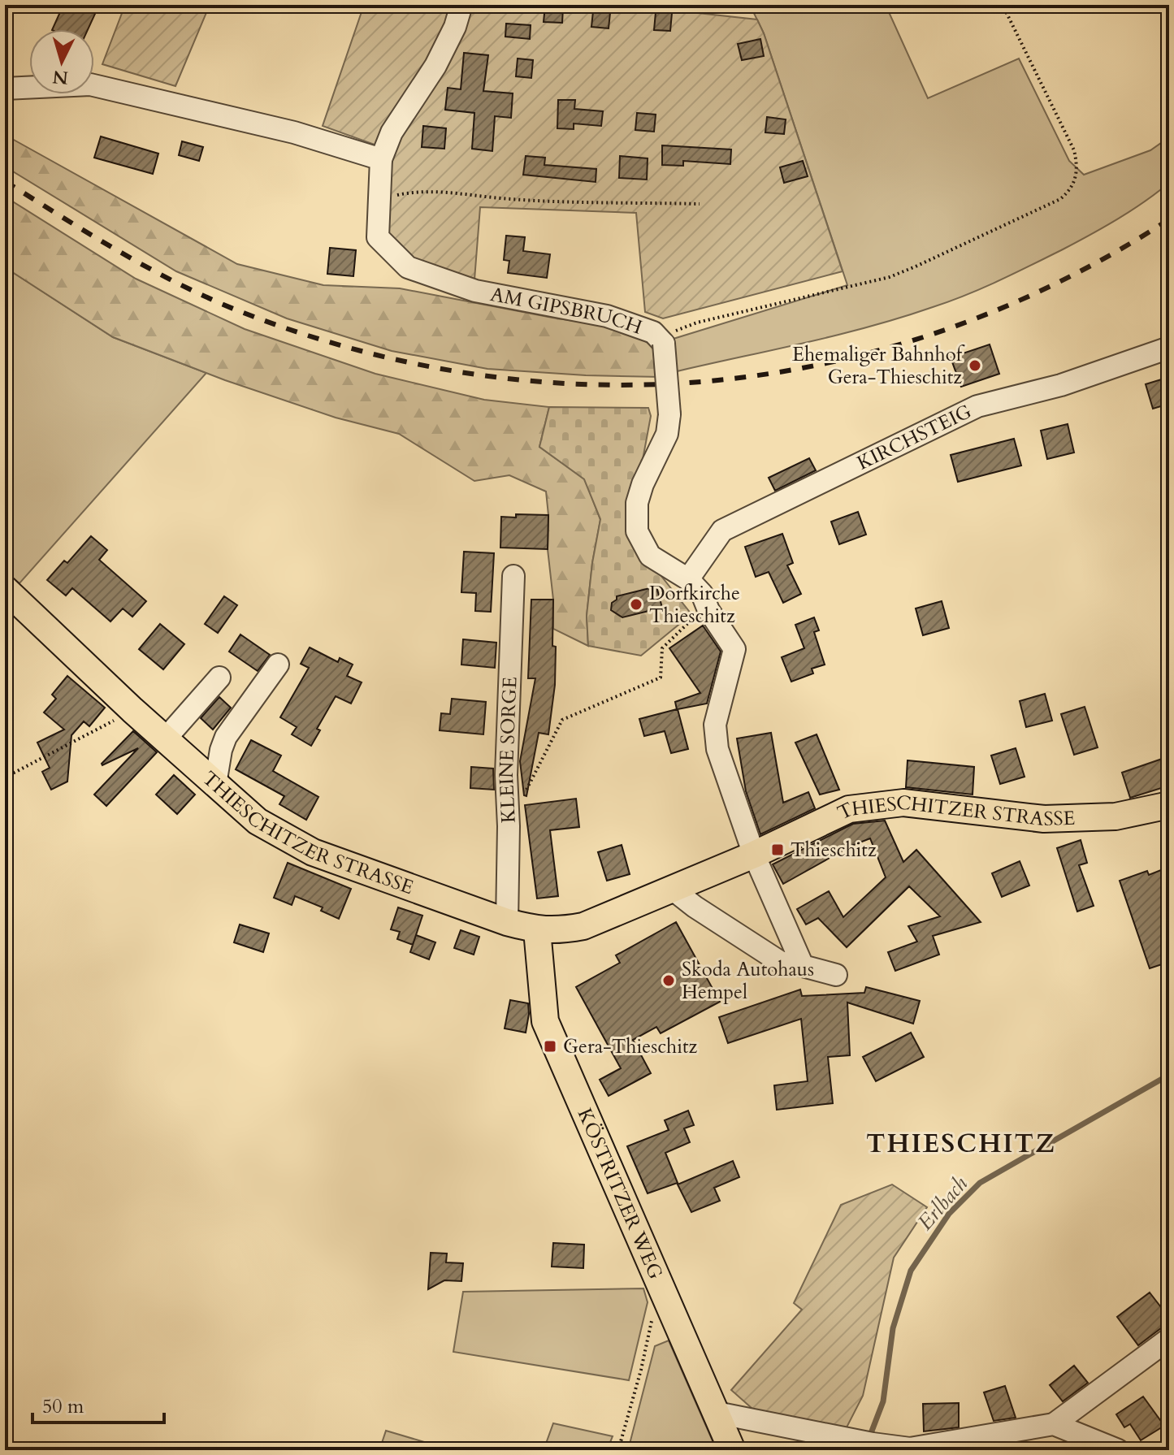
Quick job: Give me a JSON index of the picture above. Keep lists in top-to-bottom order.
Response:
{
  "streets": {
    "main road": ["THIESCHITZER STRASSE", "KÖSTRITZER WEG"],
    "street": ["AM GIPSBRUCH", "KIRCHSTEIG", "KLEINE SORGE"]
  },
  "crossings": [
    ["AM GIPSBRUCH", "KIRCHSTEIG"],
    ["KLEINE SORGE", "THIESCHITZER STRASSE"],
    ["THIESCHITZER STRASSE", "KÖSTRITZER WEG"]
  ],
  "districts": ["THIESCHITZ"],
  "water": ["Erlbach"],
  "places": {
    "other": ["Ehemaliger Bahnhof Gera-Thieschitz", "Dorfkirche Thieschitz", "Skoda Autohaus Hempel"],
    "transit": ["Thieschitz", "Gera-Thieschitz"]
  },
  "scale_bar": "50 m",
  "north": "bottom"
}
